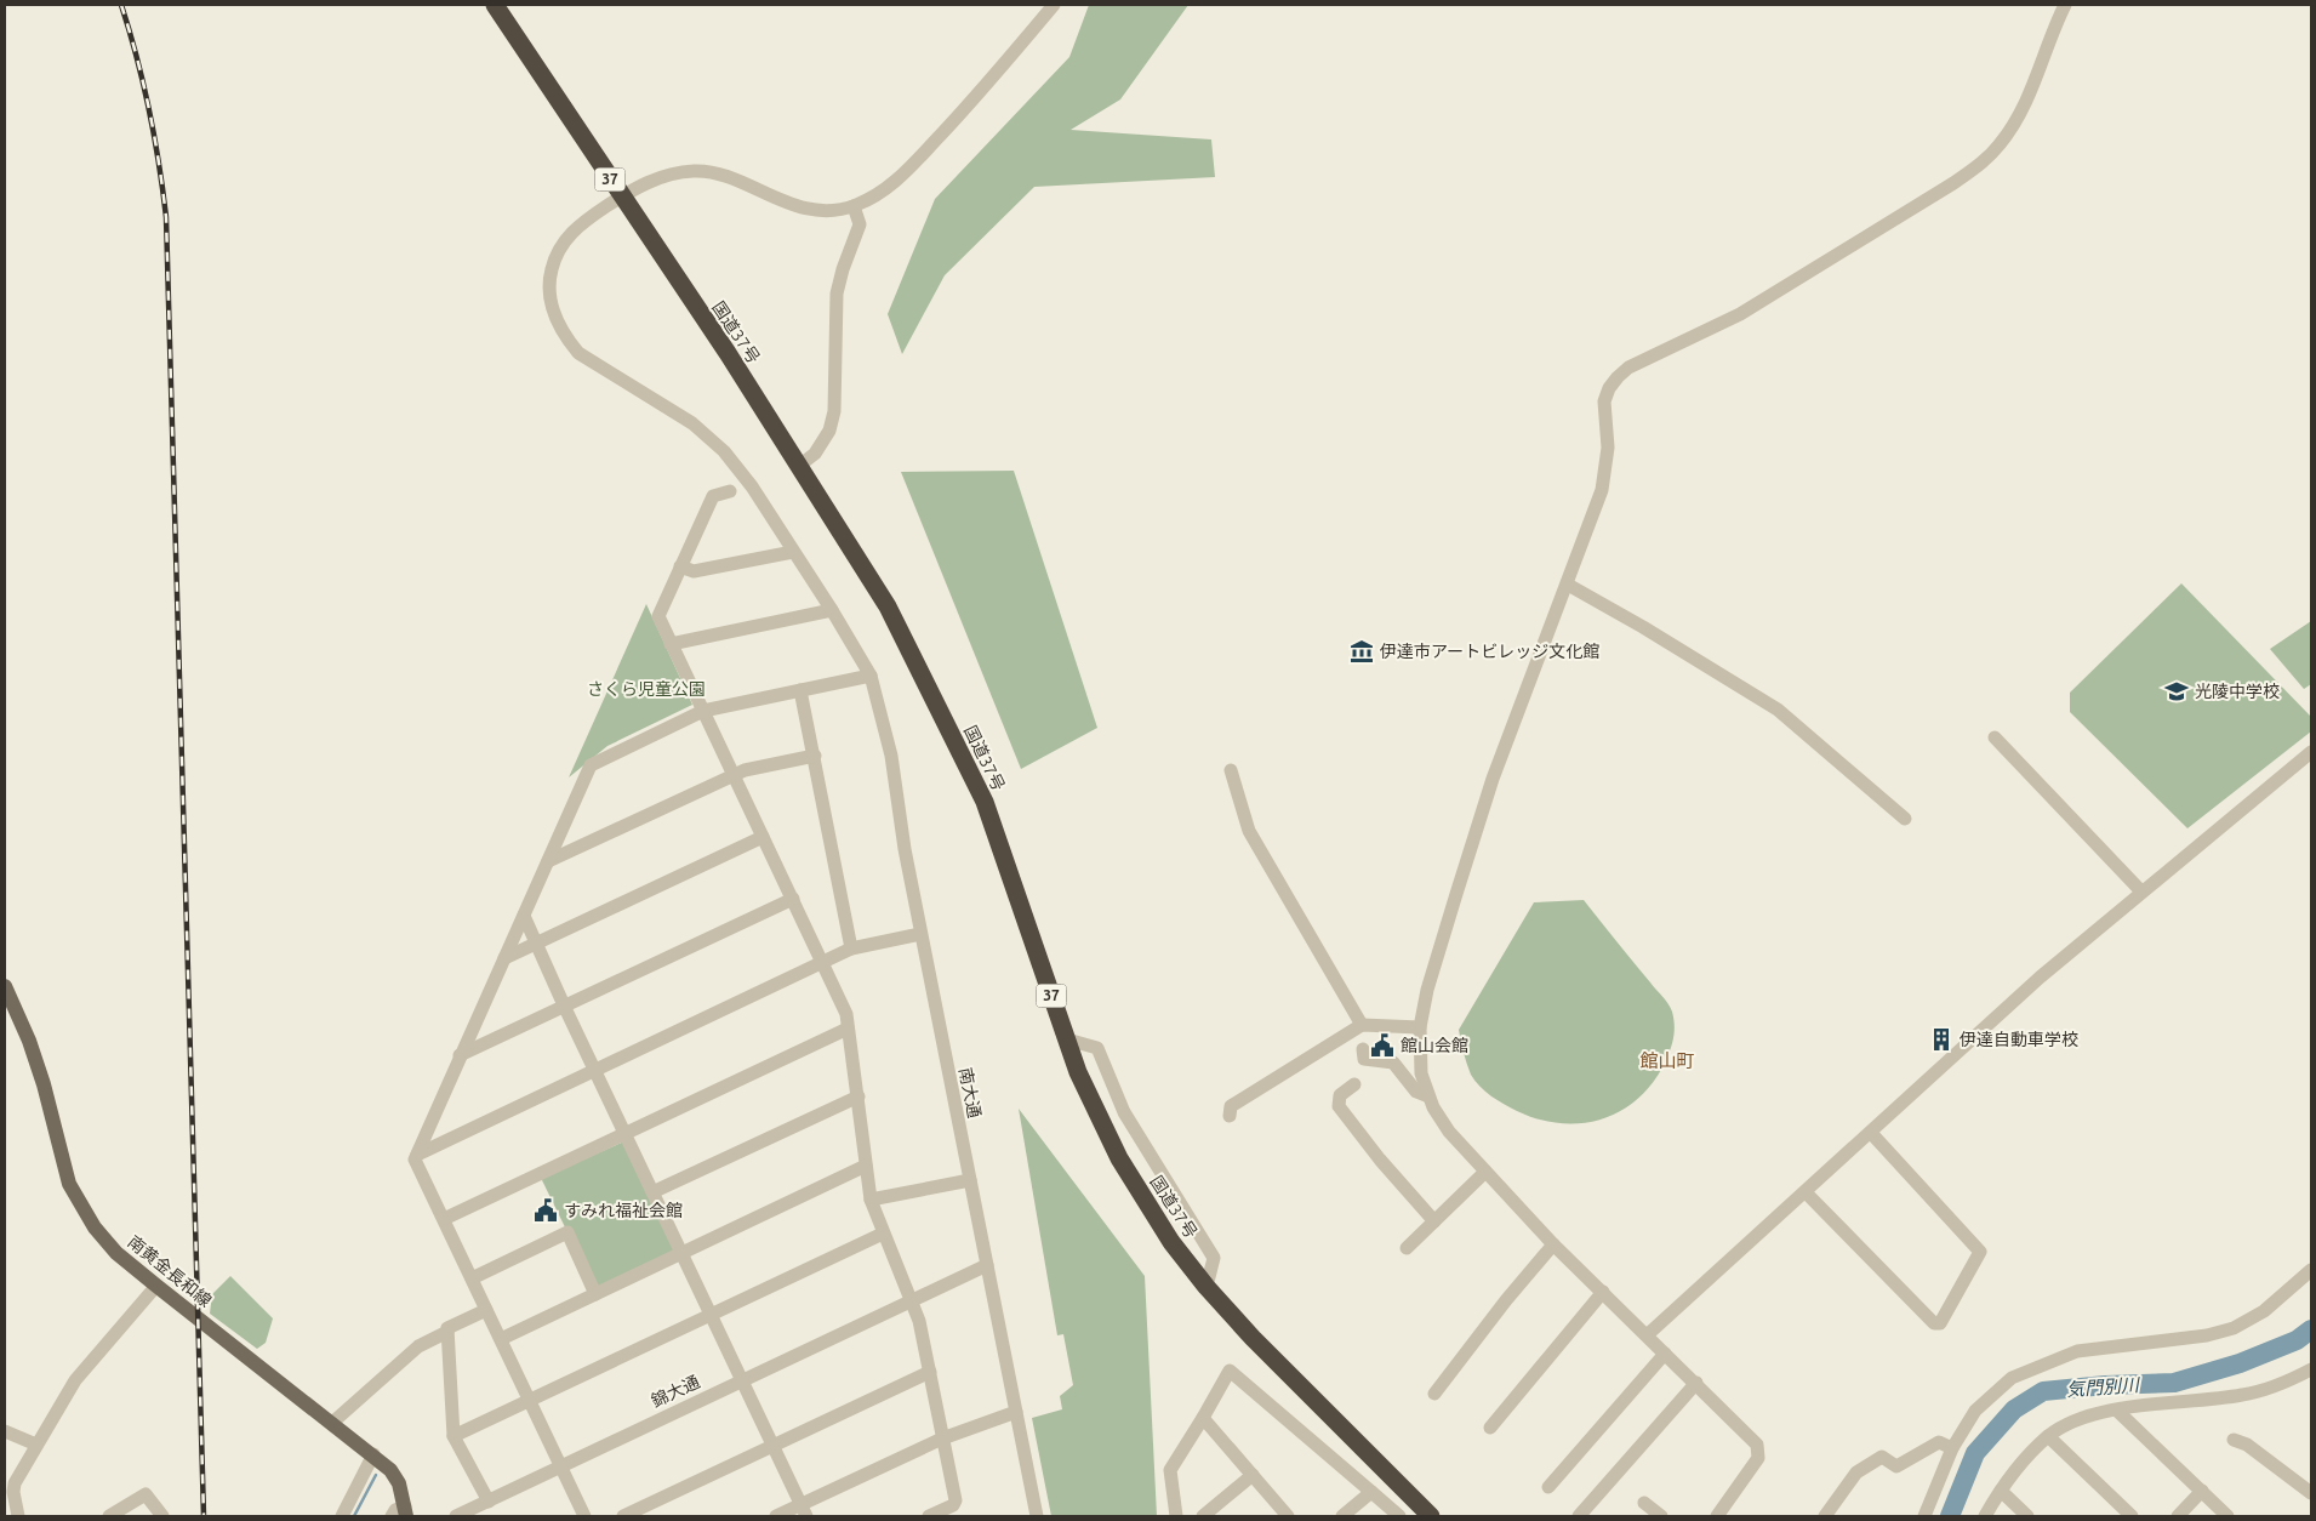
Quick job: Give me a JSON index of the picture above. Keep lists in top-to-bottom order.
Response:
{
  "streets": {
    "highway": ["37", "国道37号"],
    "main road": ["南黄金長和線"],
    "street": ["南大通", "錦大通"]
  },
  "crossings": [
    ["国道37号", "南大通"],
    ["南大通", "錦大通"]
  ],
  "districts": ["館山町"],
  "water": ["気門別川"],
  "parks": ["さくら児童公園"],
  "places": {
    "museum": ["伊達市アートビレッジ文化館"],
    "school or university": ["光陵中学校"],
    "building": ["伊達自動車学校"],
    "public building": ["館山会館", "すみれ福祉会館"]
  }
}
